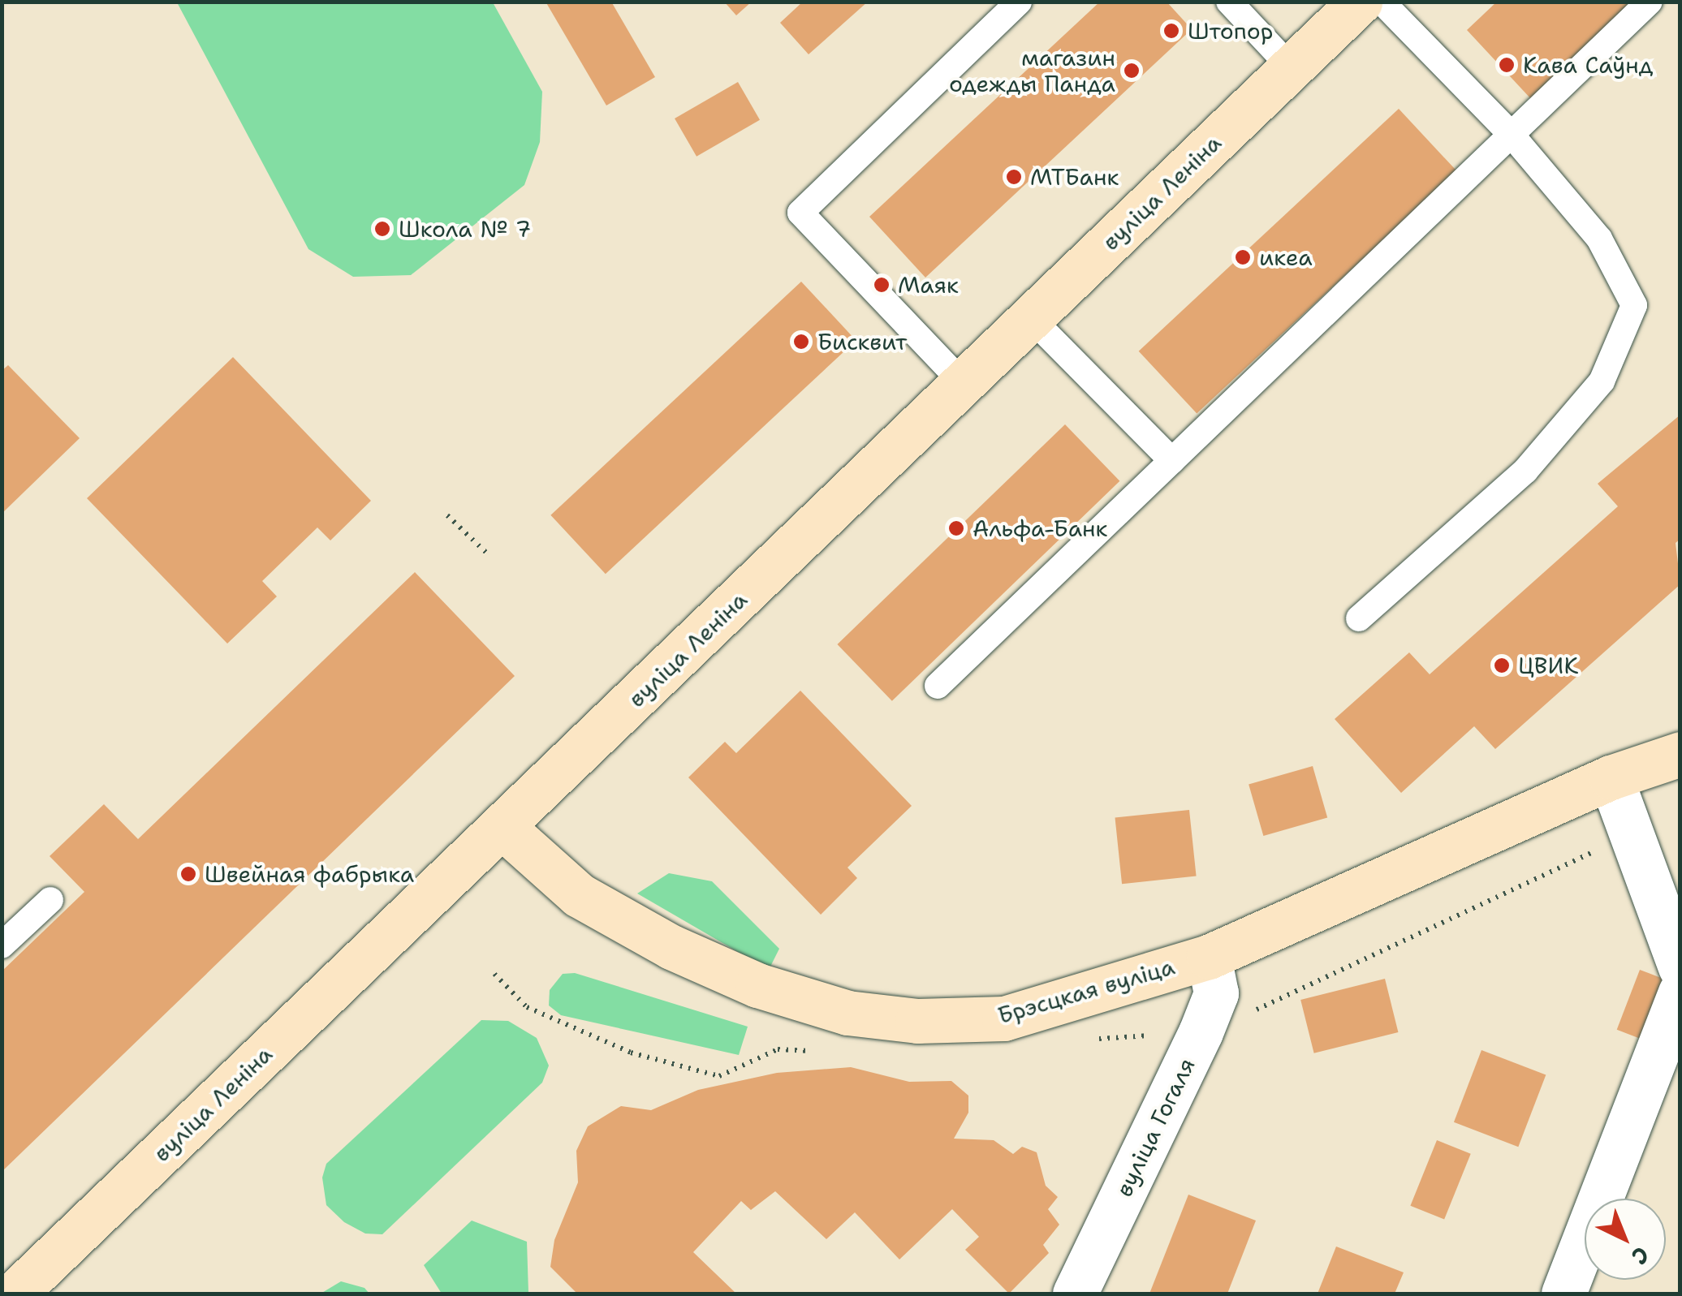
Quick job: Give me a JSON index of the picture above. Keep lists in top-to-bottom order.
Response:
{
  "streets": {
    "main road": ["вуліца Леніна", "Брэсцкая вуліца"],
    "street": ["вуліца Гогаля"]
  },
  "crossings": [
    ["вуліца Леніна", "Брэсцкая вуліца"],
    ["Брэсцкая вуліца", "вуліца Гогаля"]
  ],
  "places": [
    "Штопор",
    "Кава Саўнд",
    "магазин одежды Панда",
    "МТБанк",
    "Школа № 7",
    "икеа",
    "Маяк",
    "Бисквит",
    "Альфа-Банк",
    "ЦВИК",
    "Швейная фабрыка"
  ],
  "north": "bottom right"
}
